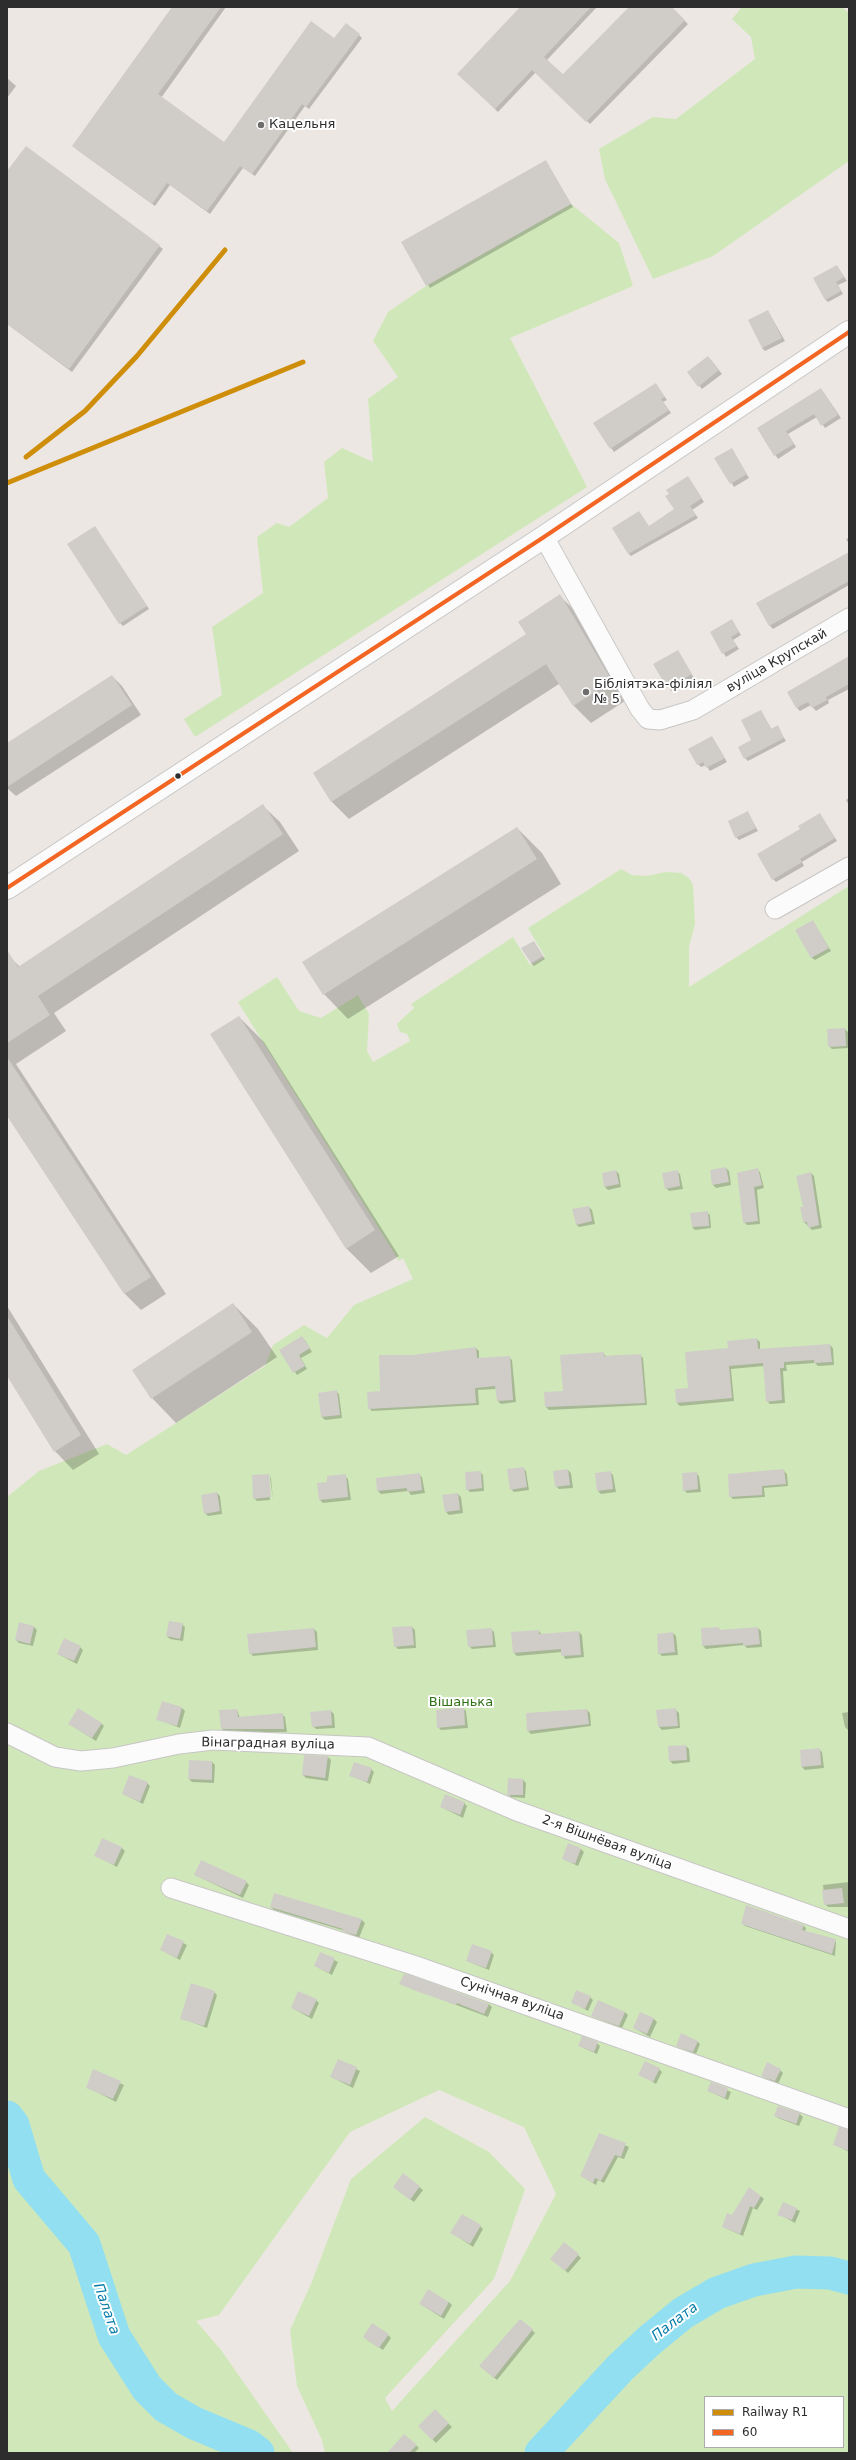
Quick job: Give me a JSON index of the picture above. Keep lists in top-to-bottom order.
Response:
{
  "streets": {
    "street": [
      "вуліца Крупскай",
      "Вінаградная вуліца",
      "2-я Вішнёвая вуліца",
      "Сунічная вуліца"
    ]
  },
  "crossings": [
    ["Вінаградная вуліца", "2-я Вішнёвая вуліца"]
  ],
  "water": ["Палата"],
  "parks": ["Вішанька"],
  "places": ["Кацельня", "Бібліятэка-філіял № 5"],
  "lines": ["rail line R1", "transit line 60"],
  "legend": ["Railway R1", "60"]
}
